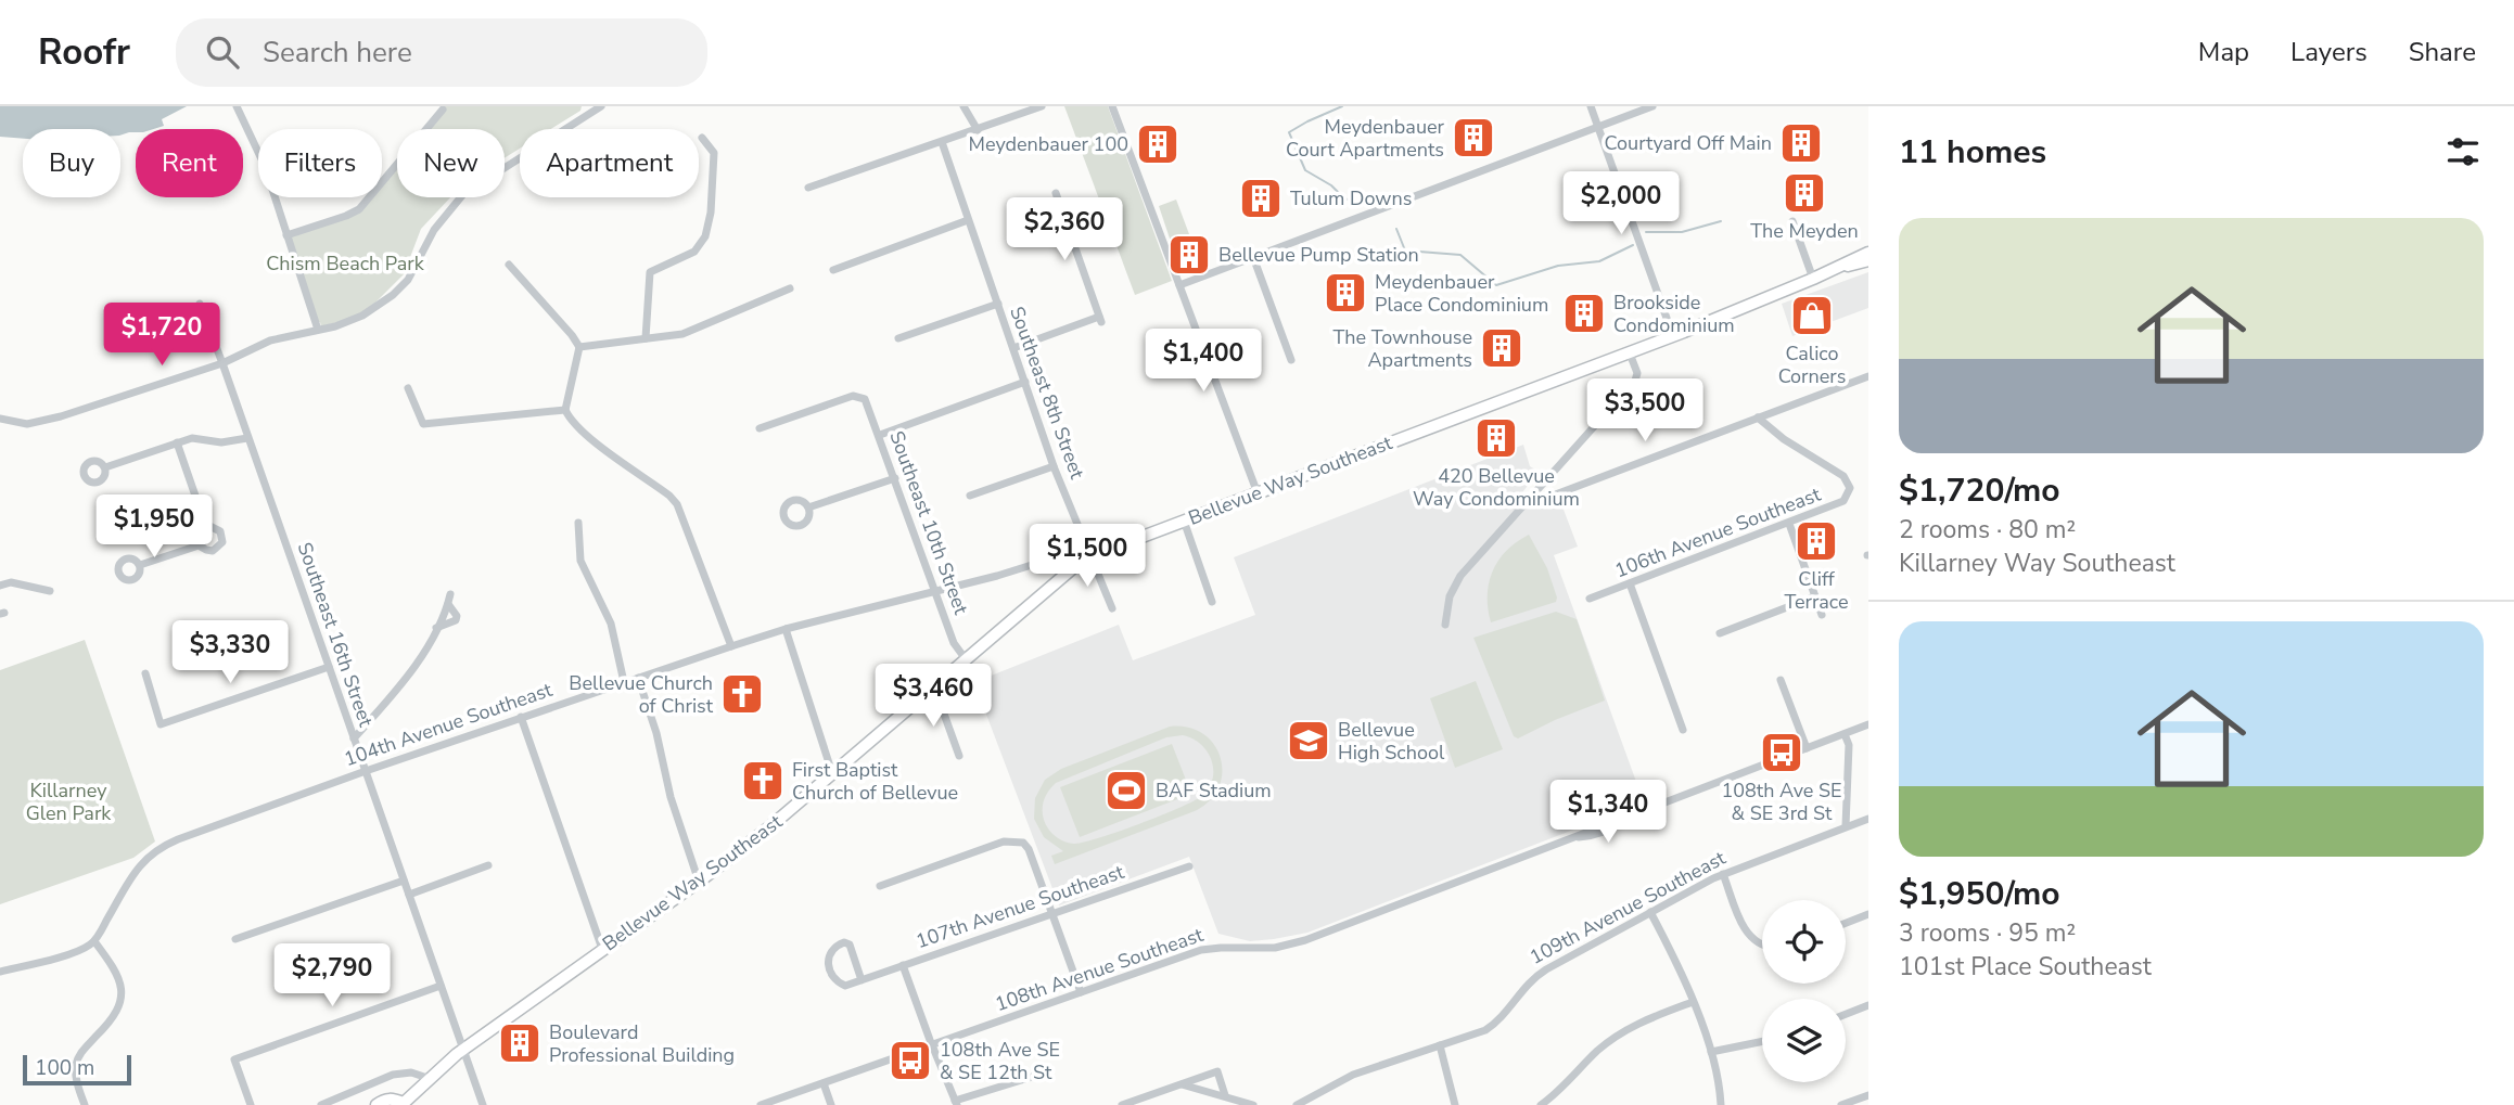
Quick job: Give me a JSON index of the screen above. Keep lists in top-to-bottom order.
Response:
{
  "streets": {
    "main road": ["Bellevue Way Southeast"],
    "street": [
      "Southeast 8th Street",
      "Southeast 10th Street",
      "106th Avenue Southeast",
      "Southeast 16th Street",
      "104th Avenue Southeast",
      "107th Avenue Southeast",
      "109th Avenue Southeast",
      "108th Avenue Southeast"
    ]
  },
  "crossings": [
    ["Southeast 8th Street", "Bellevue Way Southeast"],
    ["Southeast 8th Street", "104th Avenue Southeast"],
    ["Bellevue Way Southeast", "Southeast 10th Street"],
    ["Bellevue Way Southeast", "Southeast 16th Street"],
    ["Bellevue Way Southeast", "104th Avenue Southeast"],
    ["Southeast 10th Street", "104th Avenue Southeast"],
    ["Southeast 16th Street", "104th Avenue Southeast"]
  ],
  "parks": ["Chism Beach Park", "Killarney Glen Park"],
  "places": {
    "building": [
      "Meydenbauer Court Apartments",
      "Courtyard Off Main",
      "Meydenbauer 100",
      "The Meyden",
      "Tulum Downs",
      "Bellevue Pump Station",
      "Meydenbauer Place Condominium",
      "Brookside Condominium",
      "The Townhouse Apartments",
      "420 Bellevue Way Condominium",
      "Cliff Terrace",
      "Boulevard Professional Building"
    ],
    "shop": ["Calico Corners"],
    "church": ["Bellevue Church of Christ", "First Baptist Church of Bellevue"],
    "school or university": ["Bellevue High School"],
    "bus stop": ["108th Ave SE & SE 3rd St", "108th Ave SE & SE 12th St"],
    "sports": ["BAF Stadium"]
  },
  "scale_bar": "100 m",
  "page": {
    "header": "Roofr",
    "search": "Search here",
    "nav": ["Map", "Layers", "Share"],
    "heading": "11 homes",
    "chip": [
      "Buy",
      "Rent",
      "Filters",
      "New",
      "Apartment"
    ],
    "price": [
      "$2,000",
      "$2,360",
      "$1,720",
      "$1,400",
      "$3,500",
      "$1,950",
      "$1,500",
      "$3,330",
      "$3,460",
      "$1,340",
      "$2,790"
    ],
    "list": [
      {
        "name": "$1,720/mo",
        "note": "2 rooms · 80 m² · Killarney Way Southeast"
      },
      {
        "name": "$1,950/mo",
        "note": "3 rooms · 95 m² · 101st Place Southeast"
      }
    ],
    "scale": "100 m"
  }
}
